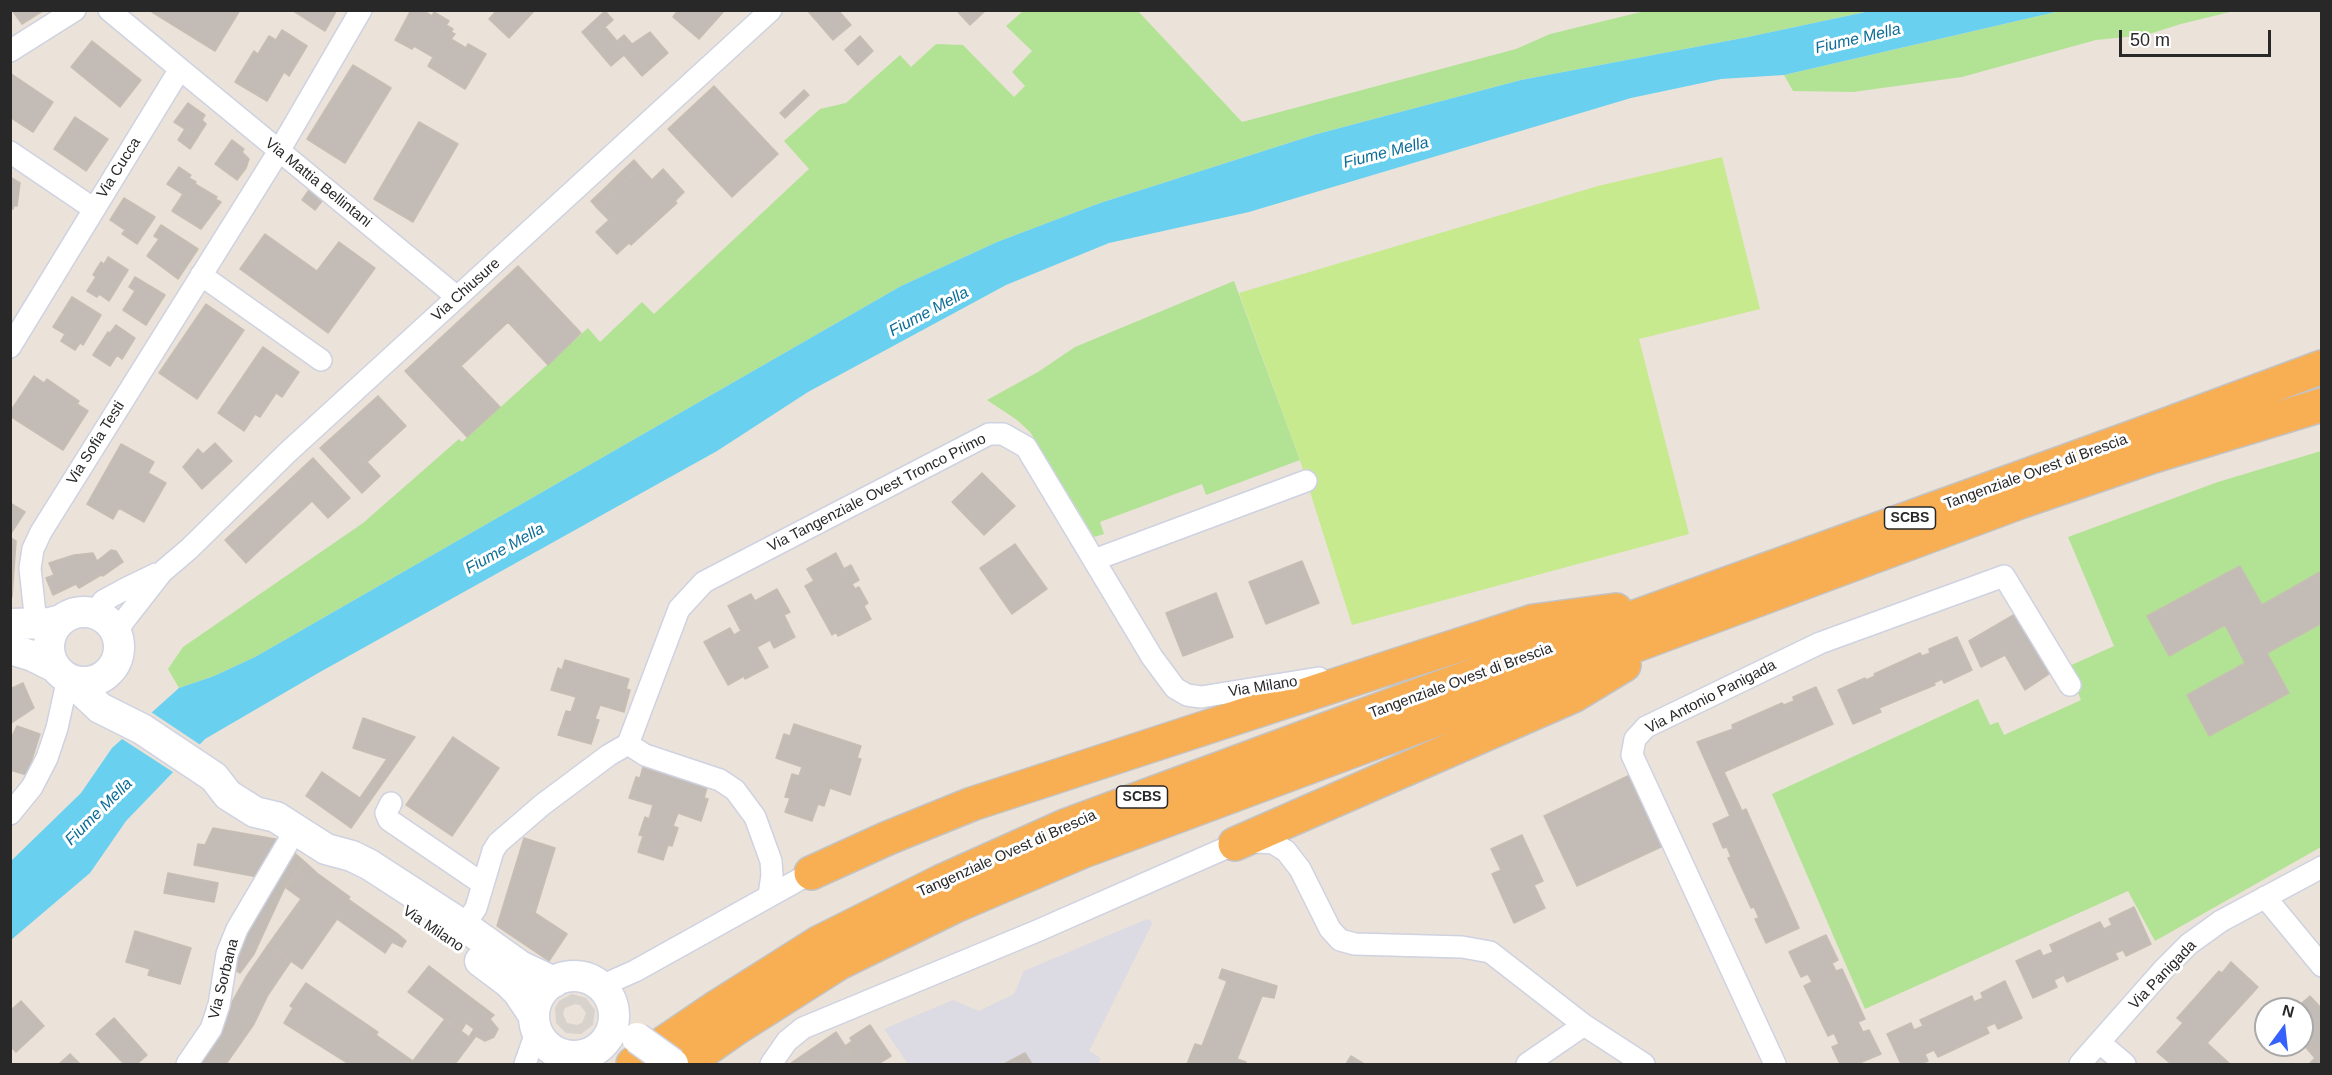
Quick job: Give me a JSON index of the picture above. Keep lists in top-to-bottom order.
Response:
{
  "streets": {
    "highway": ["Tangenziale Ovest di Brescia", "SCBS"],
    "main road": ["Via Milano"],
    "street": [
      "Via Cucca",
      "Via Mattia Bellintani",
      "Via Chiusure",
      "Via Sofia Testi",
      "Via Tangenziale Ovest Tronco Primo",
      "Via Antonio Panigada",
      "Via Panigada",
      "Via Sorbana"
    ]
  },
  "crossings": [
    ["Via Cucca", "Via Mattia Bellintani"],
    ["Via Mattia Bellintani", "Via Chiusure"],
    ["Via Mattia Bellintani", "Via Sofia Testi"],
    ["Via Chiusure", "Via Sofia Testi"],
    ["Via Chiusure", "Via Milano"],
    ["Via Sofia Testi", "Via Milano"],
    ["Tangenziale Ovest di Brescia", "Via Milano"],
    ["Via Tangenziale Ovest Tronco Primo", "Via Milano"],
    ["Via Milano", "Via Sorbana"]
  ],
  "water": ["Fiume Mella"],
  "scale_bar": "50 m",
  "north": "top"
}
